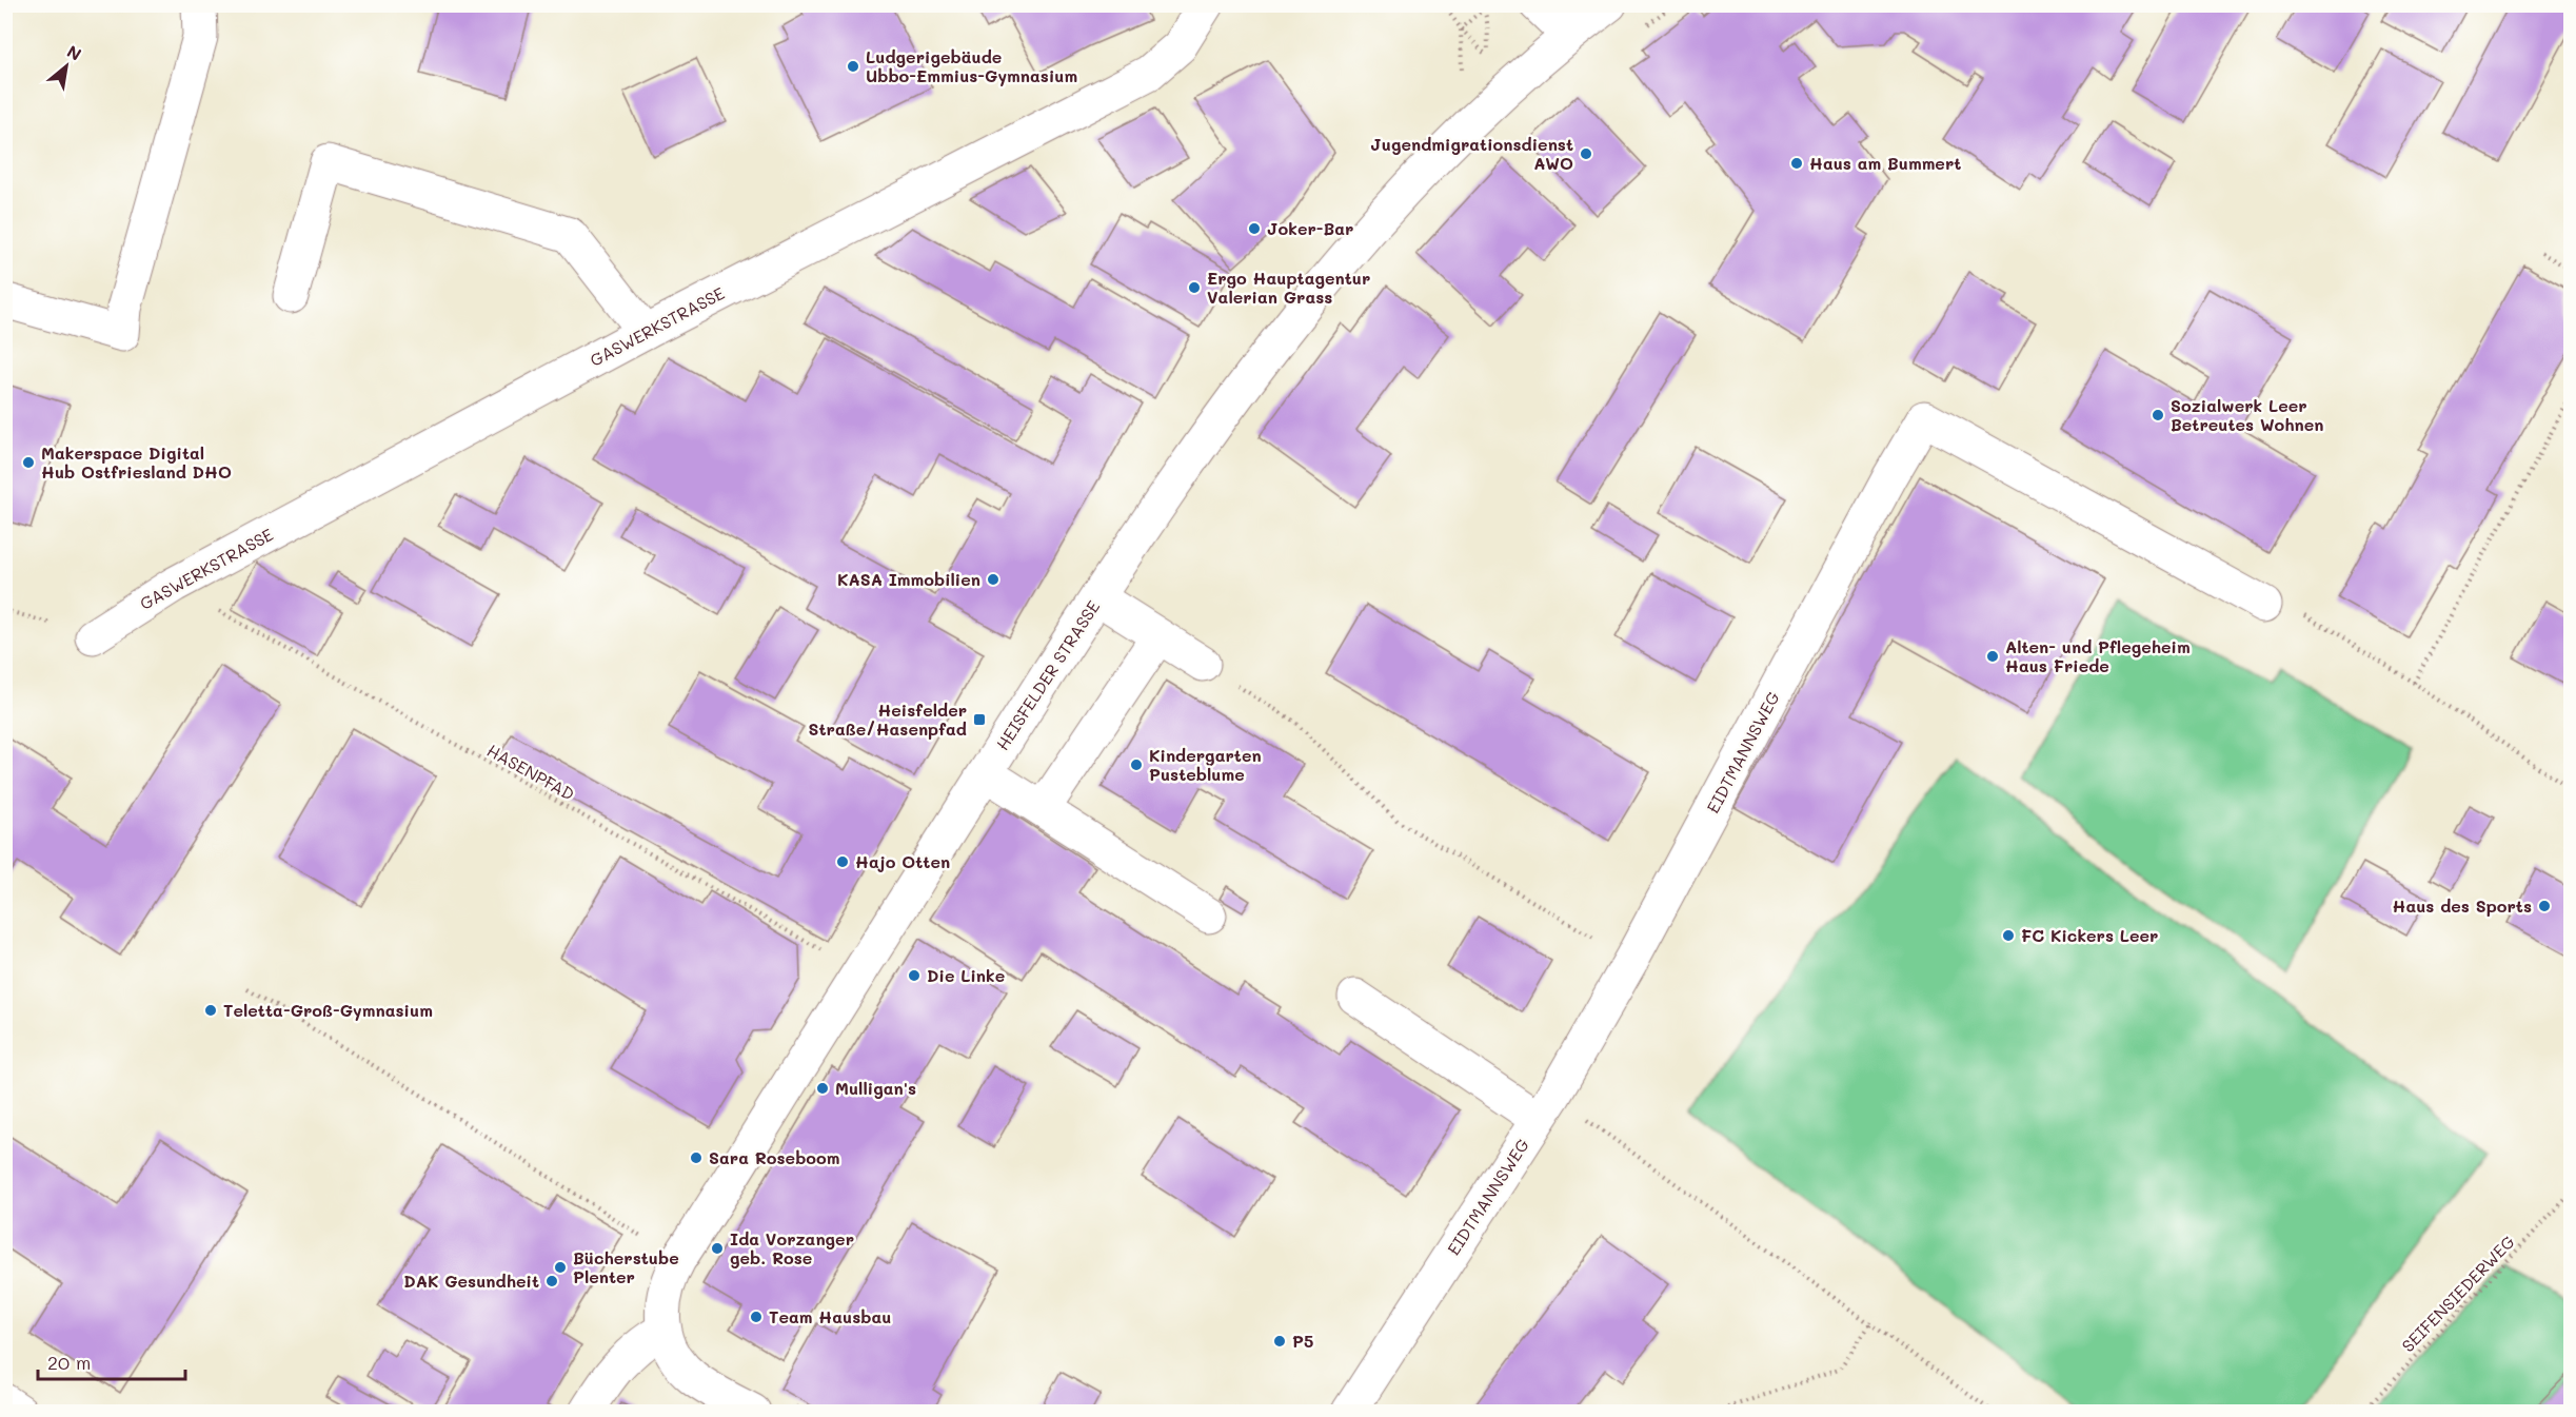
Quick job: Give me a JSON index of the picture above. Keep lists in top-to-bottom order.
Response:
{
  "streets": {
    "street": ["GASWERKSTRASSE", "HEISFELDER STRASSE", "EIDTMANNSWEG"],
    "path": ["HASENPFAD", "SEIFENSIEDERWEG"]
  },
  "crossings": [
    ["GASWERKSTRASSE", "HASENPFAD"],
    ["HEISFELDER STRASSE", "HASENPFAD"]
  ],
  "places": {
    "other": [
      "Ludgerigebäude Ubbo-Emmius-Gymnasium",
      "Jugendmigrationsdienst AWO",
      "Haus am Bummert",
      "Joker-Bar",
      "Ergo Hauptagentur Valerian Grass",
      "Sozialwerk Leer Betreutes Wohnen",
      "Makerspace Digital Hub Ostfriesland DHO",
      "KASA Immobilien",
      "Alten- und Pflegeheim Haus Friede",
      "Kindergarten Pusteblume",
      "Hajo Otten",
      "Haus des Sports",
      "FC Kickers Leer",
      "Die Linke",
      "Teletta-Groß-Gymnasium",
      "Mulligan's",
      "Sara Roseboom",
      "Ida Vorzanger geb. Rose",
      "Bücherstube Plenter",
      "DAK Gesundheit",
      "Team Hausbau",
      "P5"
    ],
    "transit": ["Heisfelder Straße/Hasenpfad"]
  },
  "scale_bar": "20 m",
  "north": "top right"
}
